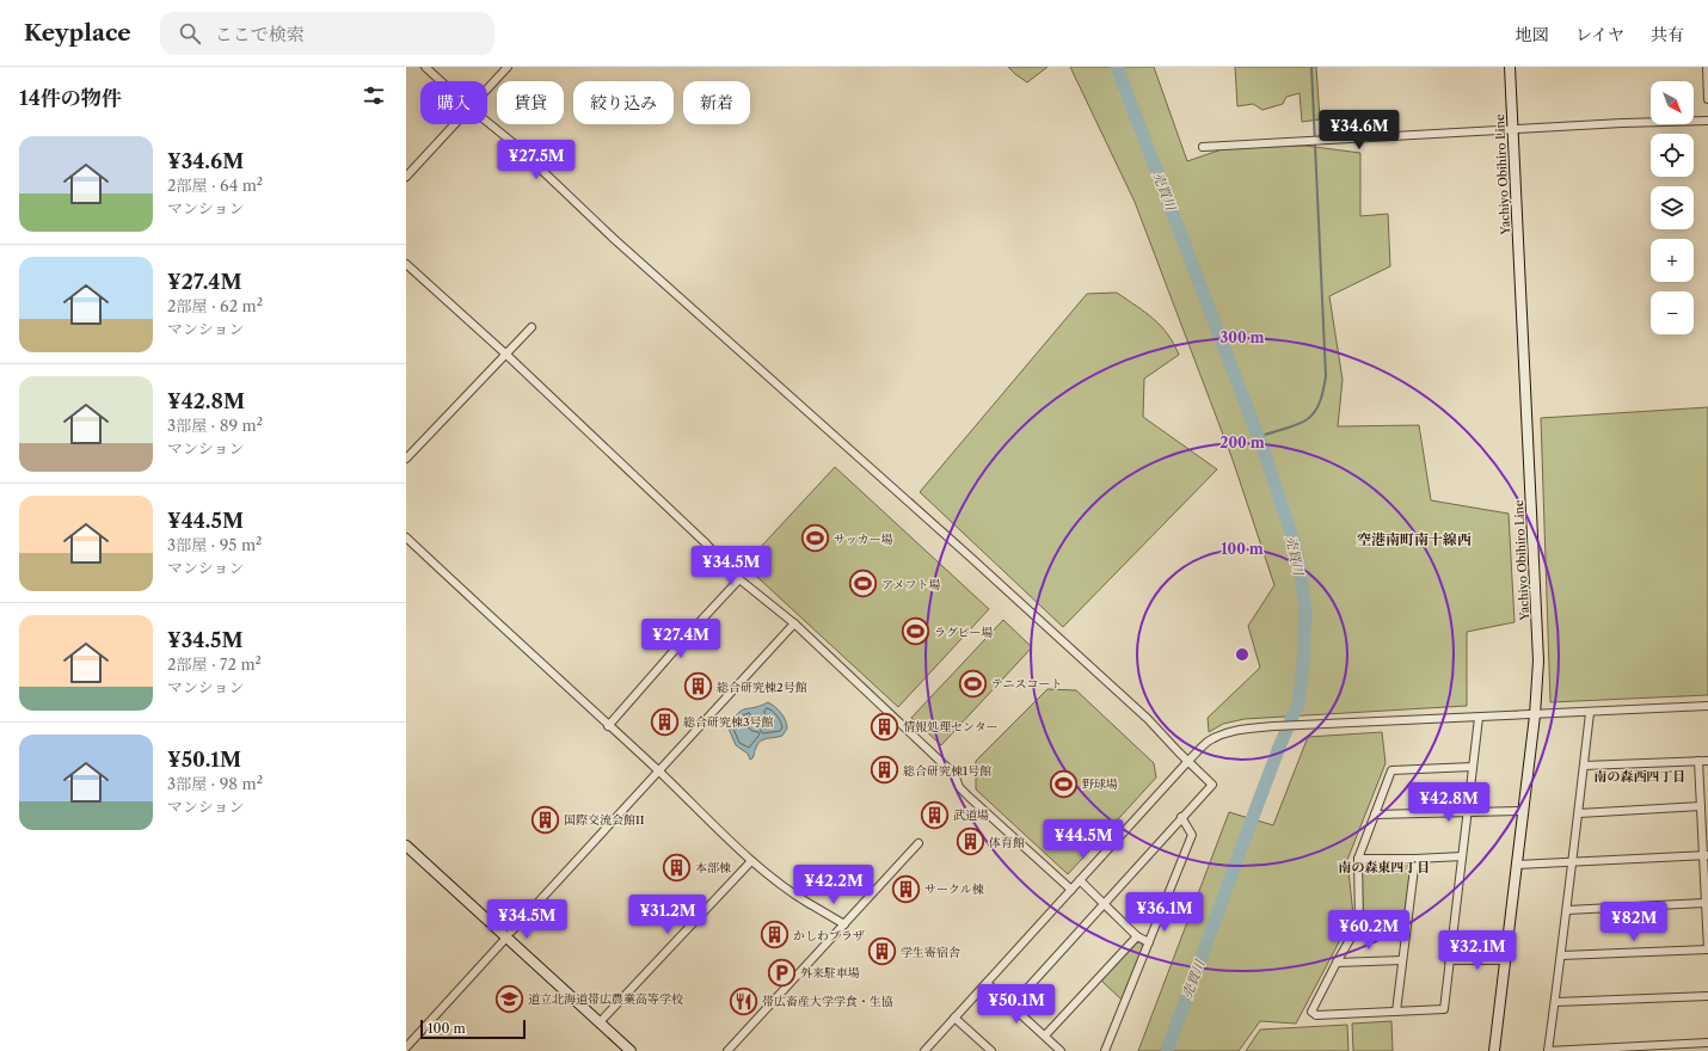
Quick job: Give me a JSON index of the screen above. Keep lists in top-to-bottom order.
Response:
{
  "streets": {
    "main road": ["Yachiyo Obihiro Line"]
  },
  "districts": ["空港南町南十線西", "南の森西四丁目", "南の森東四丁目"],
  "water": ["売買川"],
  "places": {
    "sports": [
      "サッカー場",
      "アメフト場",
      "ラグビー場",
      "テニスコート",
      "野球場"
    ],
    "building": [
      "総合研究棟2号館",
      "総合研究棟3号館",
      "情報処理センター",
      "総合研究棟1号館",
      "武道場",
      "国際交流会館II",
      "体育館",
      "本部棟",
      "サークル棟",
      "かしわプラザ",
      "学生寄宿舎"
    ],
    "parking": ["外来駐車場"],
    "school or university": ["道立北海道帯広農業高等学校"],
    "restaurant": ["帯広畜産大学学食・生協"]
  },
  "scale_bar": "100 m",
  "north": "bottom right",
  "page": {
    "header": "Keyplace",
    "search": "ここで検索",
    "nav": ["地図", "レイヤ", "共有"],
    "heading": "14件の物件",
    "map_buttons": ["+", "−"],
    "chip": [
      "購入",
      "賃貸",
      "絞り込み",
      "新着"
    ],
    "price": [
      "¥34.6M",
      "¥27.5M",
      "¥34.5M",
      "¥27.4M",
      "¥42.8M",
      "¥44.5M",
      "¥42.2M",
      "¥36.1M",
      "¥31.2M",
      "¥34.5M",
      "¥82M",
      "¥60.2M",
      "¥32.1M",
      "¥50.1M"
    ],
    "list": [
      {
        "name": "¥34.6M",
        "note": "2部屋 · 64 m² · マンション"
      },
      {
        "name": "¥27.4M",
        "note": "2部屋 · 62 m² · マンション"
      },
      {
        "name": "¥42.8M",
        "note": "3部屋 · 89 m² · マンション"
      },
      {
        "name": "¥44.5M",
        "note": "3部屋 · 95 m² · マンション"
      },
      {
        "name": "¥34.5M",
        "note": "2部屋 · 72 m² · マンション"
      },
      {
        "name": "¥50.1M",
        "note": "3部屋 · 98 m² · マンション"
      }
    ],
    "scale": "100 m"
  },
  "rings": ["300 m", "200 m", "100 m"]
}
